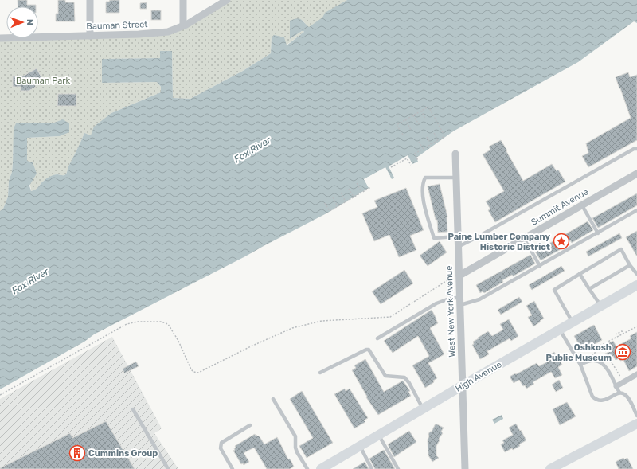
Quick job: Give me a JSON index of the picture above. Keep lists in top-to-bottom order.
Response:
{
  "streets": {
    "main road": ["High Avenue"],
    "street": ["Bauman Street", "Summit Avenue", "West New York Avenue"]
  },
  "crossings": [
    ["Summit Avenue", "West New York Avenue"],
    ["West New York Avenue", "High Avenue"]
  ],
  "water": ["Fox River"],
  "parks": ["Bauman Park"],
  "places": {
    "place": ["Paine Lumber Company Historic District"],
    "museum": ["Oshkosh Public Museum"],
    "building": ["Cummins Group"]
  },
  "north": "right"
}
